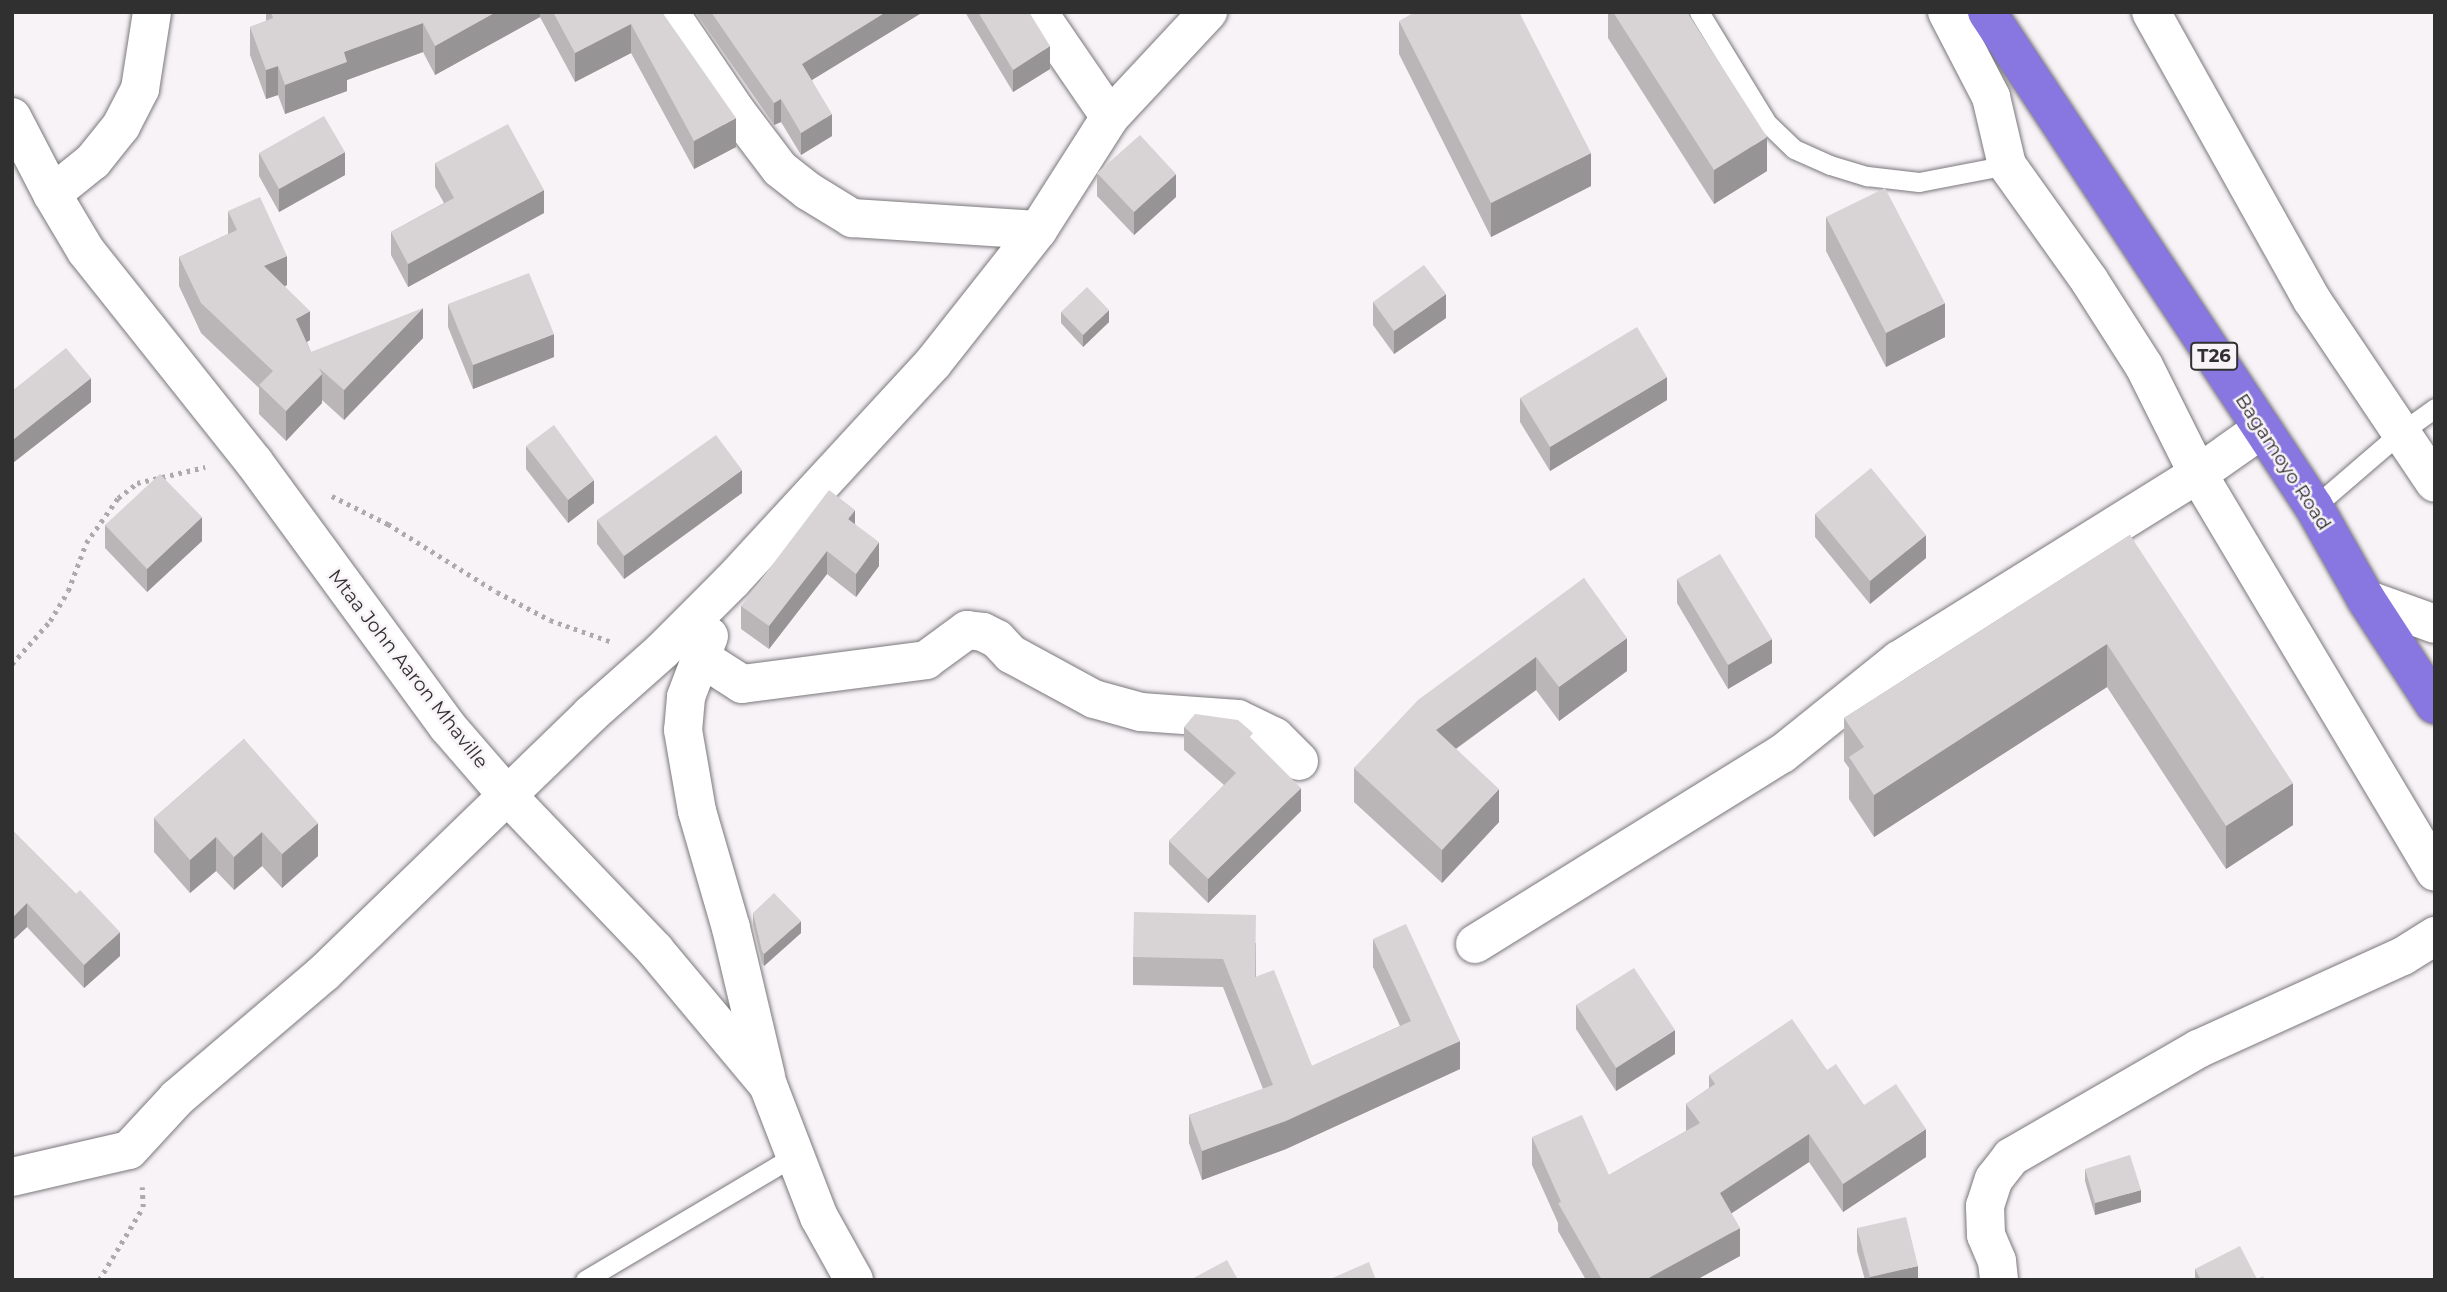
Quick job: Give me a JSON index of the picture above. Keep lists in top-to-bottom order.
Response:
{
  "streets": {
    "highway": ["T26", "Bagamoyo Road"],
    "street": ["Mtaa John Aaron Mhaville"]
  }
}
